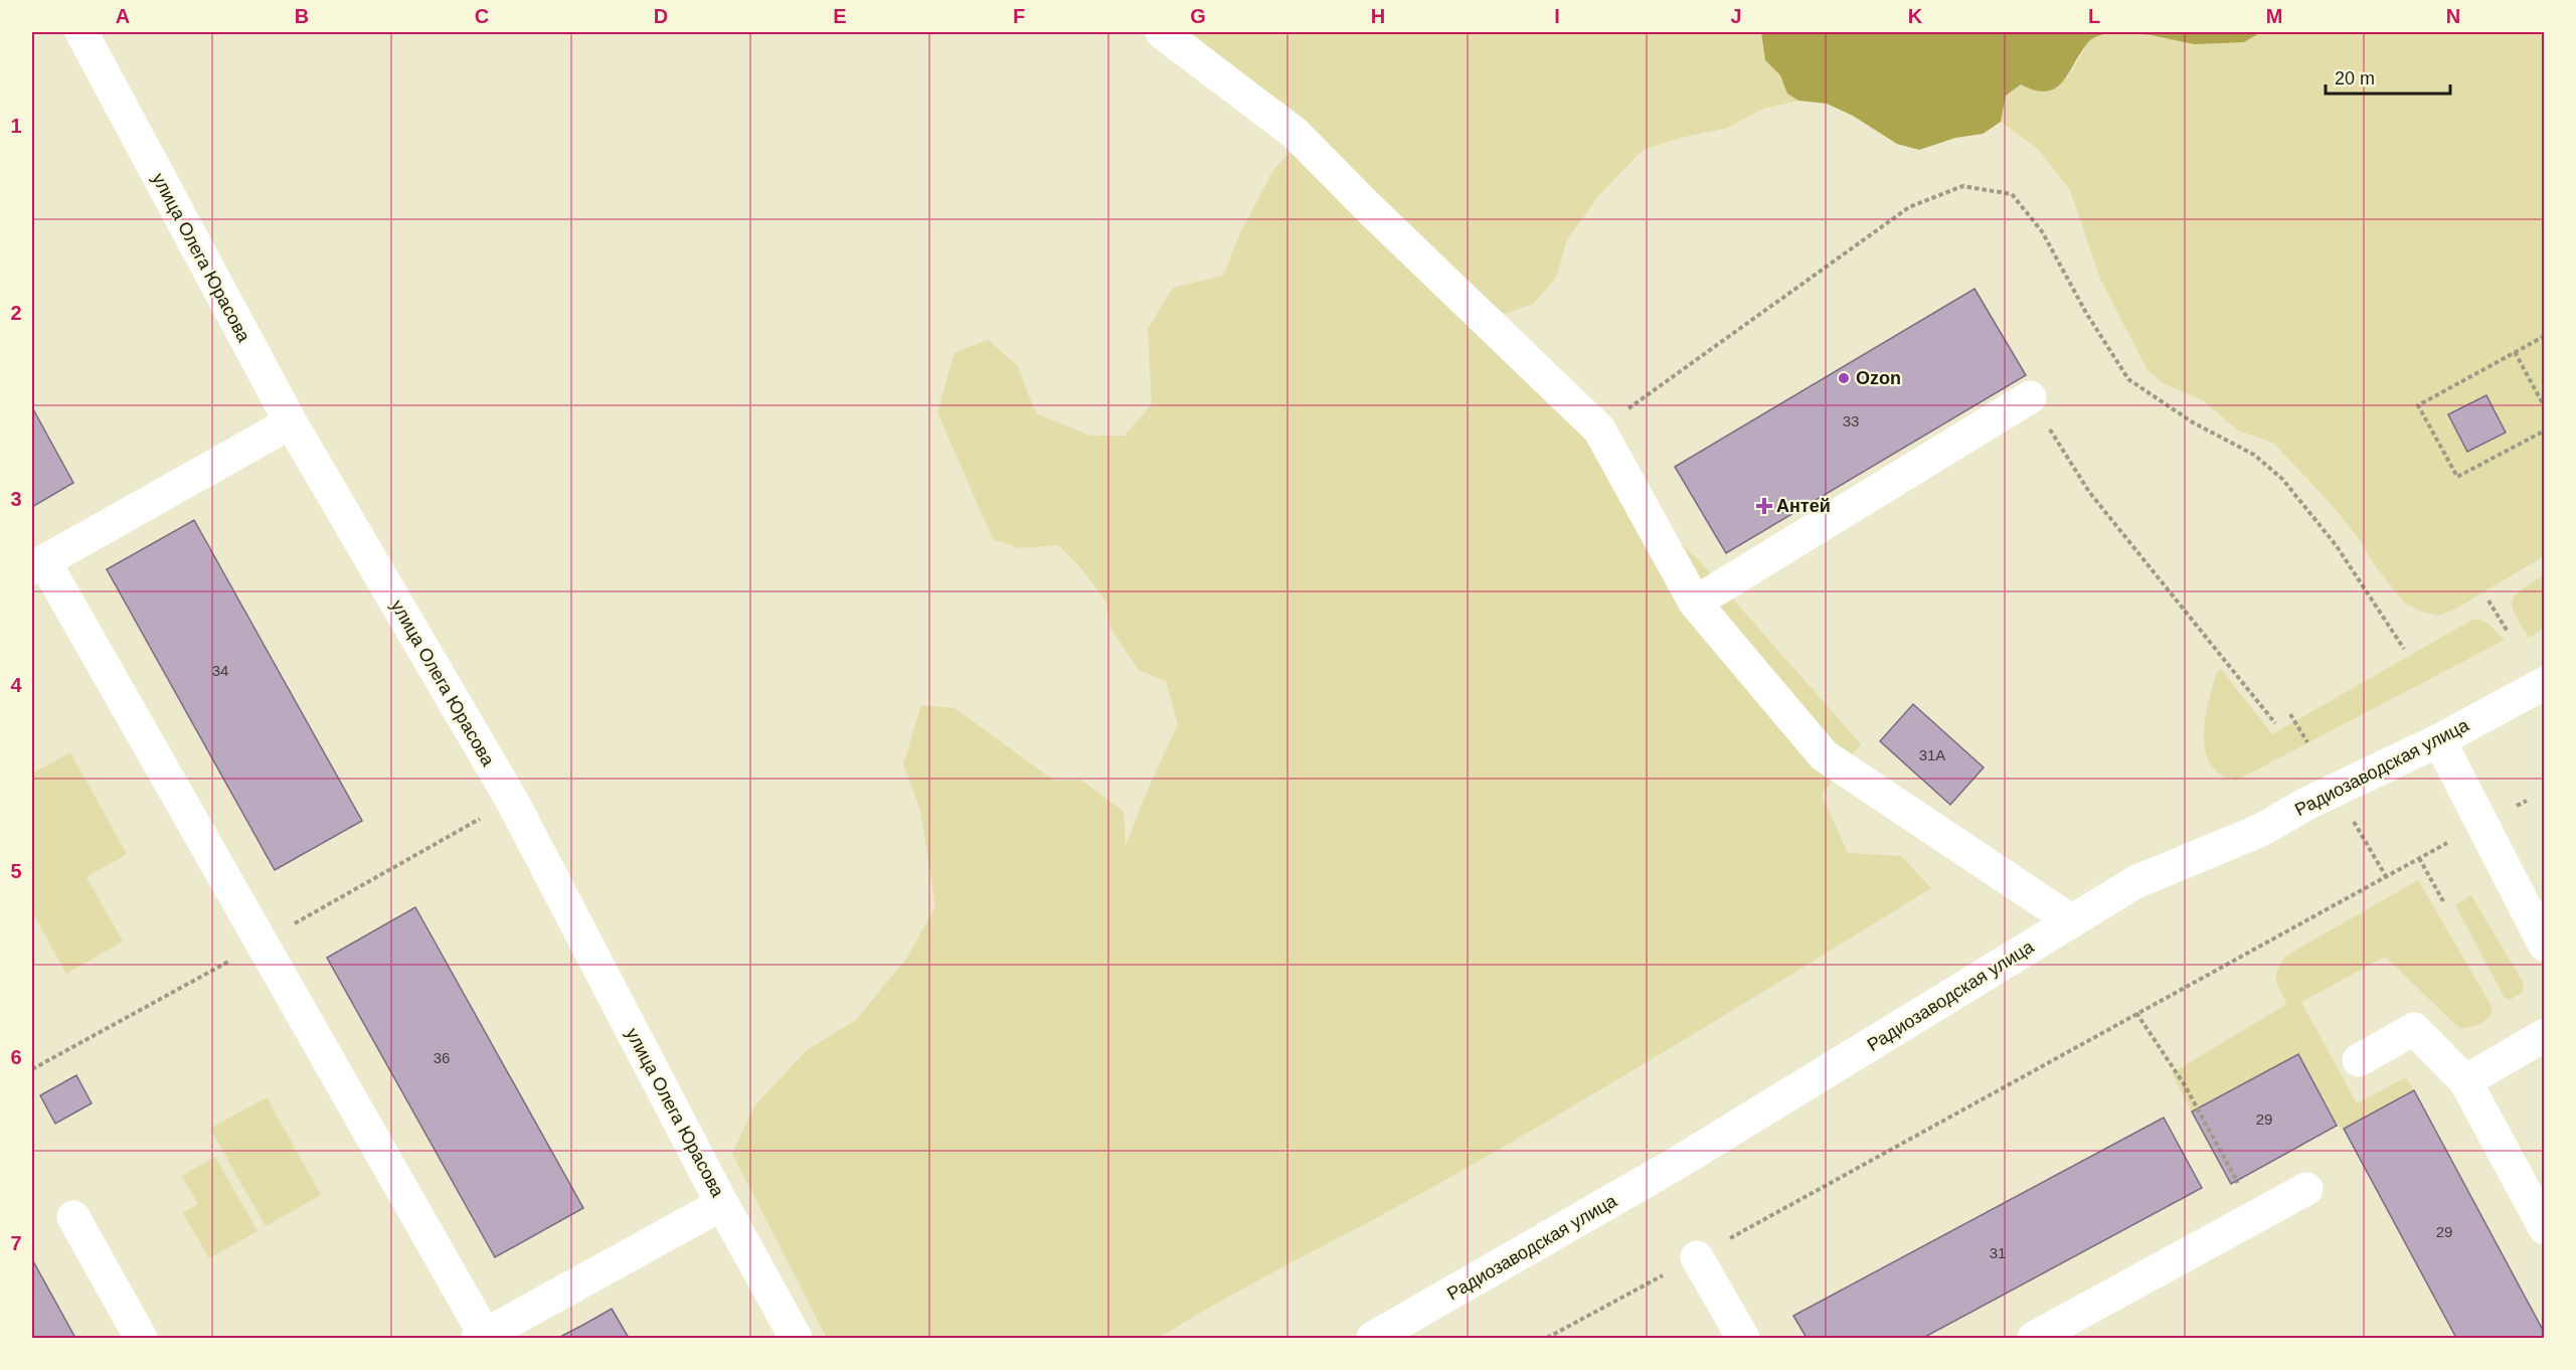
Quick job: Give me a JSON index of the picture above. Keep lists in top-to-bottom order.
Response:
{
  "streets": {
    "street": ["улица Олега Юрасова", "Радиозаводская улица"]
  },
  "places": {
    "other": ["Ozon"],
    "health": ["Антей"]
  },
  "house_numbers": [
    "33",
    "34",
    "31А",
    "36",
    "29",
    "29",
    "31"
  ],
  "scale_bar": "20 m",
  "grid": {
    "columns": [
      "A",
      "B",
      "C",
      "D",
      "E",
      "F",
      "G",
      "H",
      "I",
      "J",
      "K",
      "L",
      "M",
      "N"
    ],
    "rows": [
      "1",
      "2",
      "3",
      "4",
      "5",
      "6",
      "7"
    ]
  }
}
